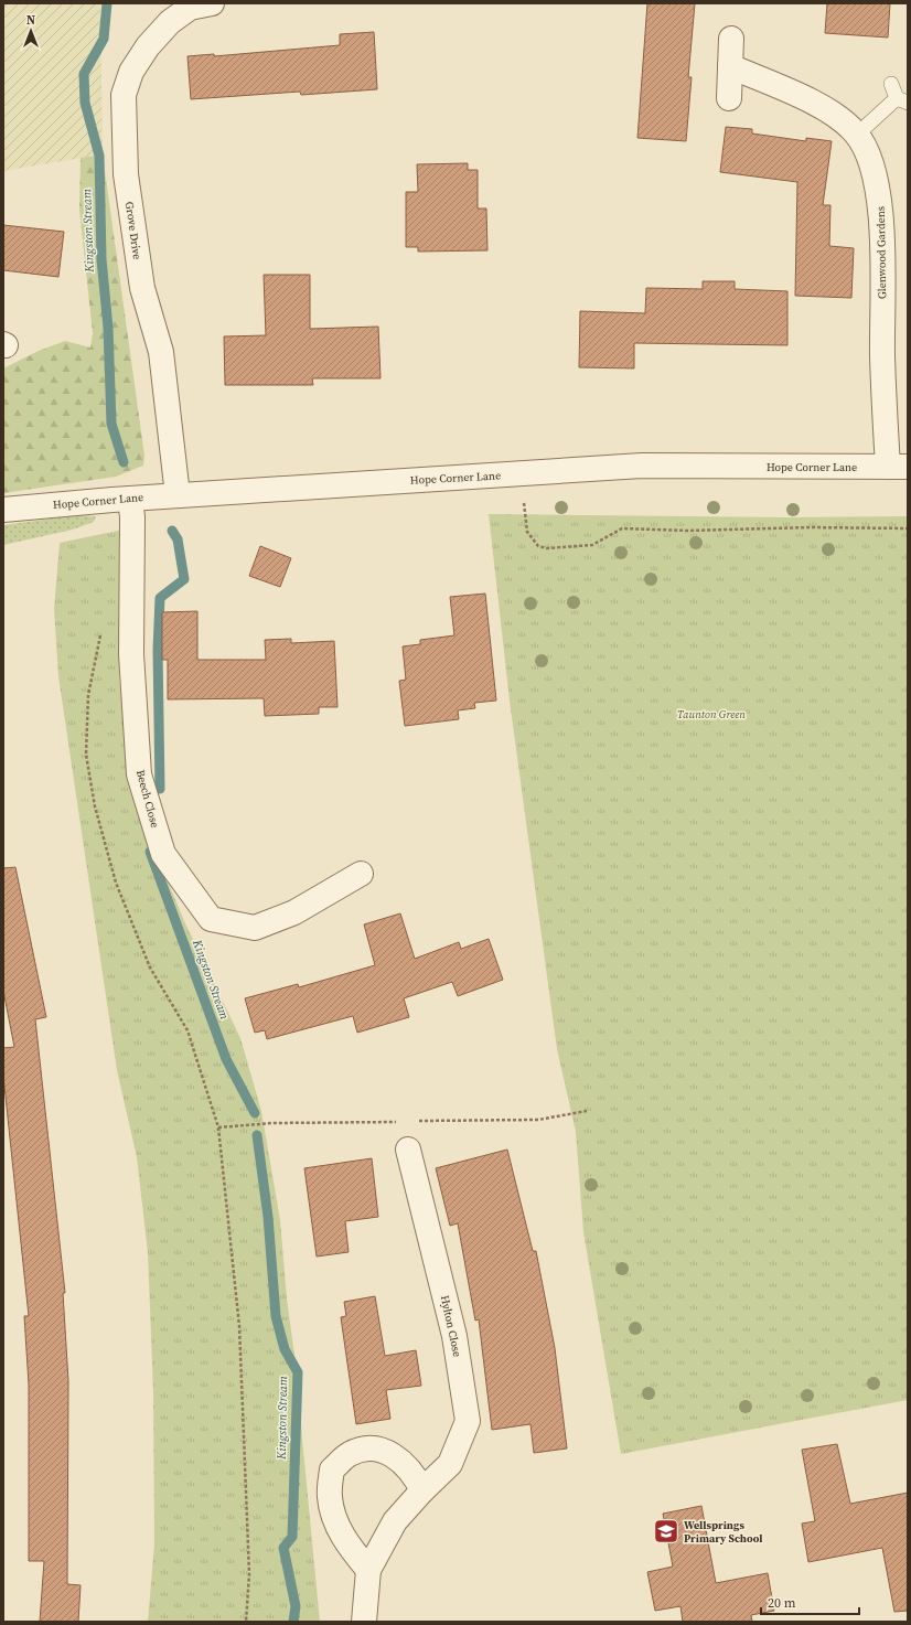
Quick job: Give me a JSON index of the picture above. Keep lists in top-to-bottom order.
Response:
{
  "streets": {
    "street": [
      "Grove Drive",
      "Glenwood Gardens",
      "Hope Corner Lane",
      "Beech Close",
      "Hylton Close"
    ]
  },
  "crossings": [
    ["Grove Drive", "Hope Corner Lane"],
    ["Glenwood Gardens", "Hope Corner Lane"],
    ["Hope Corner Lane", "Beech Close"]
  ],
  "water": ["Kingston Stream"],
  "parks": ["Taunton Green"],
  "places": {
    "school or university": ["Wellsprings Primary School"]
  },
  "scale_bar": "20 m",
  "north": "top"
}
